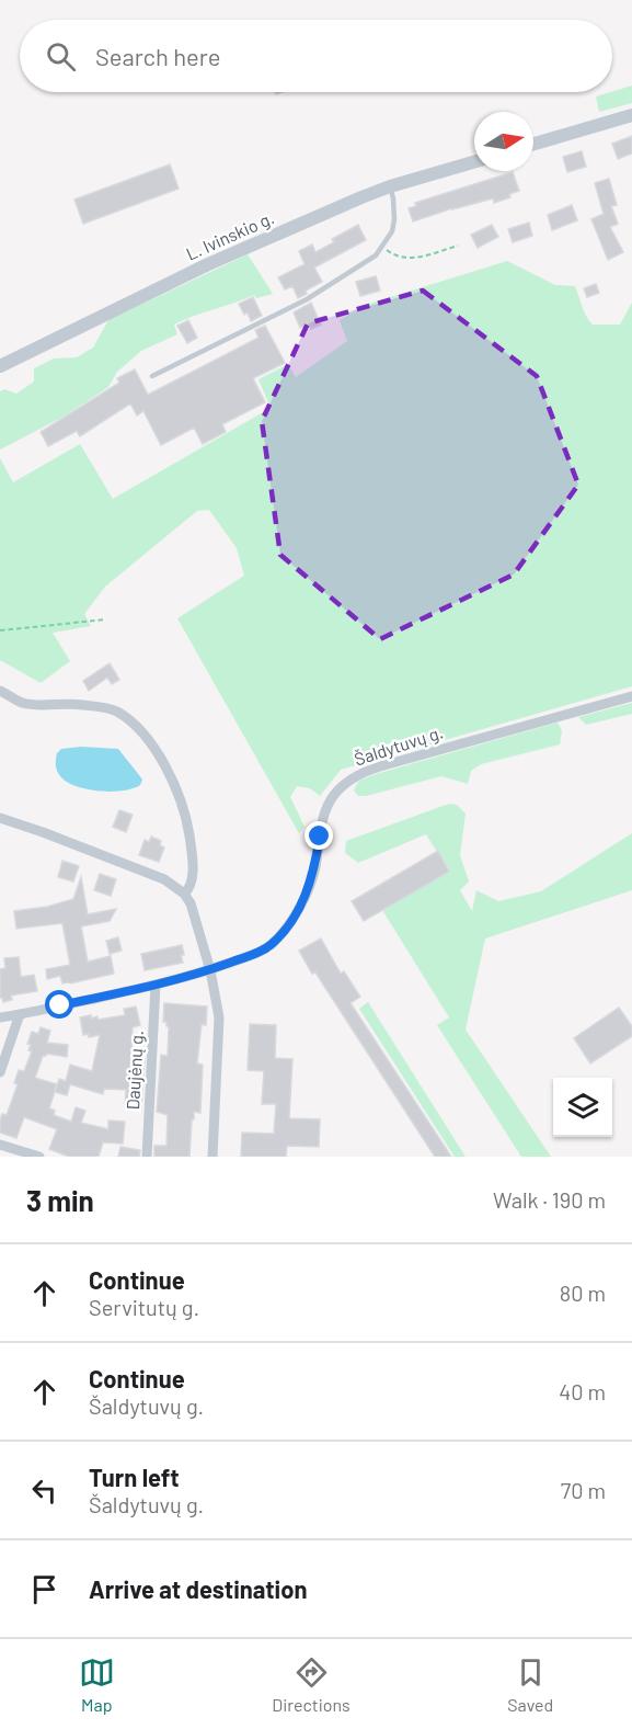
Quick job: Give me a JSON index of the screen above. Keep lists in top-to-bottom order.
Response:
{
  "streets": {
    "street": ["L. Ivinskio g.", "Šaldytuvų g.", "Daujėnų g."]
  },
  "crossings": [
    ["Šaldytuvų g.", "Daujėnų g."]
  ],
  "north": "right",
  "page": {
    "search": "Search here",
    "heading": ["3 min", "Walk · 190 m"],
    "list": [
      ["Continue", "Servitutų g.", "80 m"],
      ["Continue", "Šaldytuvų g.", "40 m"],
      ["Turn left", "Šaldytuvų g.", "70 m"],
      "Arrive at destination"
    ],
    "nav": ["Map", "Directions", "Saved"]
  }
}
